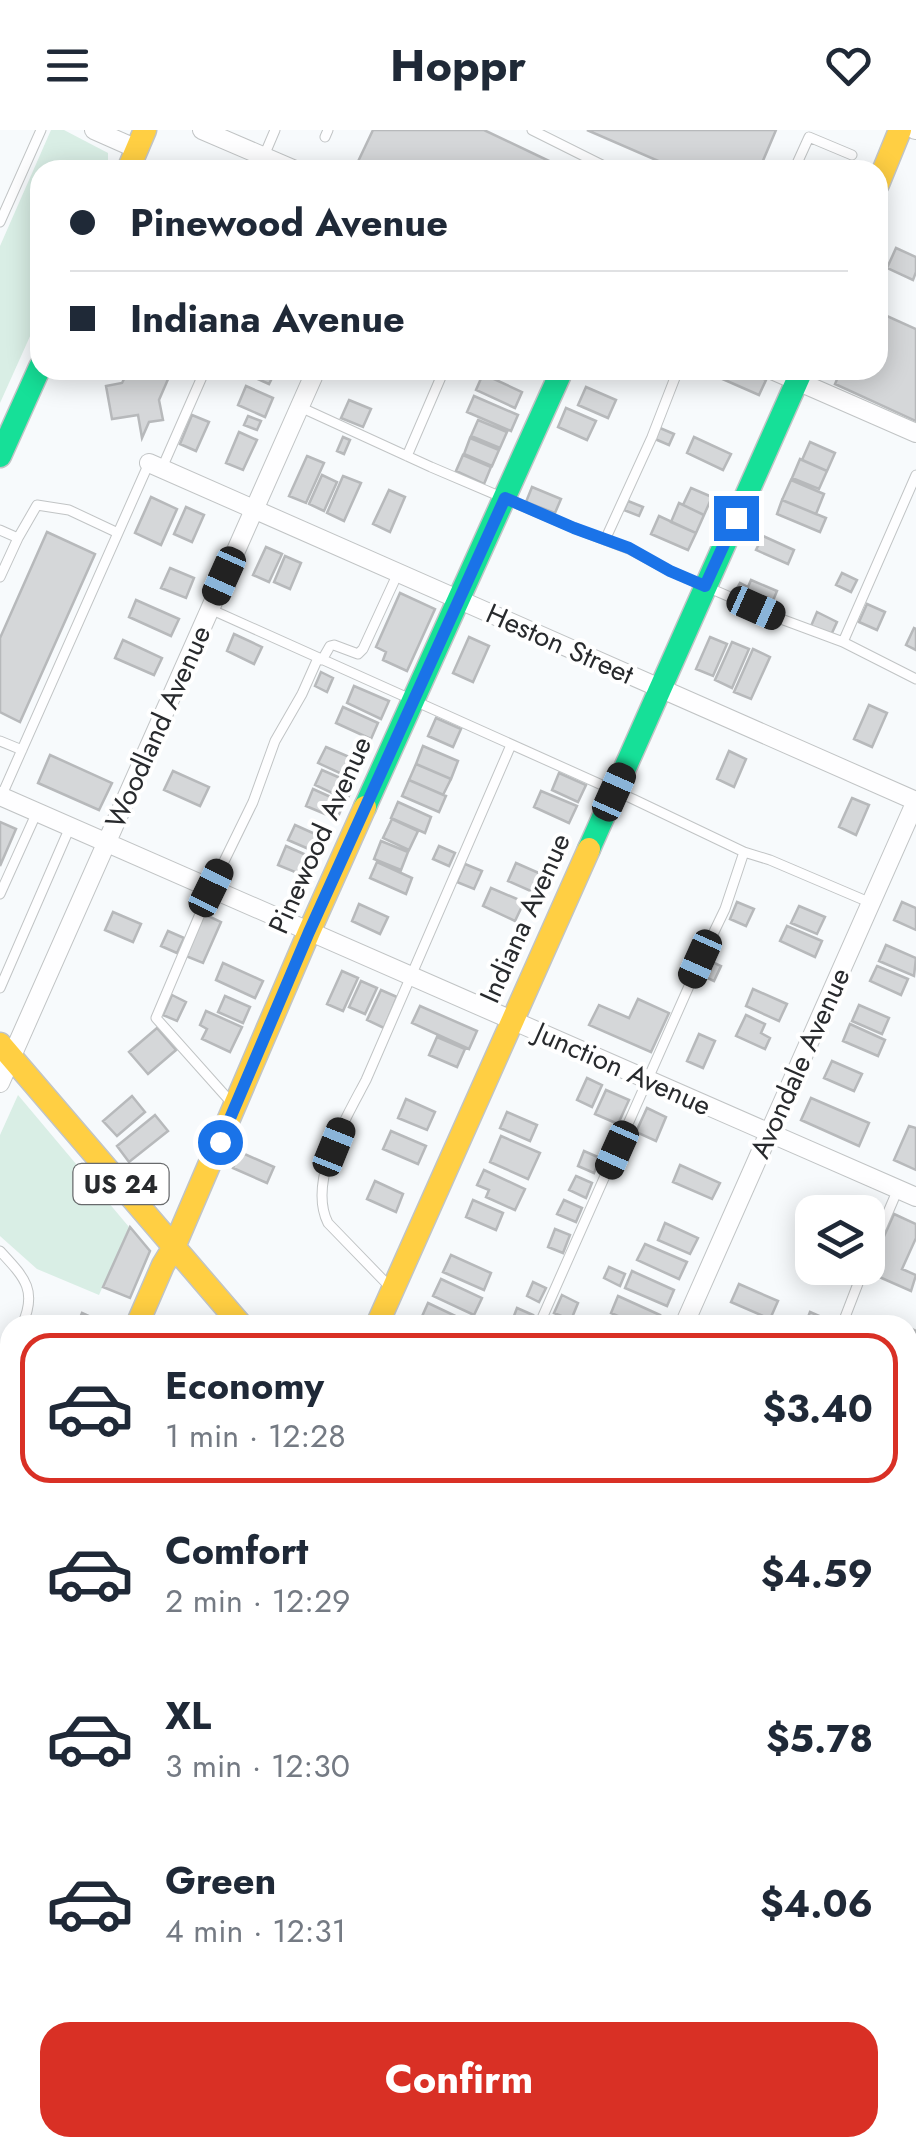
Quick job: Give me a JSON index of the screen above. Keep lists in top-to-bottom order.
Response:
{
  "streets": {
    "street": [
      "Heston Street",
      "Woodland Avenue",
      "Pinewood Avenue",
      "Indiana Avenue",
      "Avondale Avenue",
      "Junction Avenue",
      "US 24"
    ]
  },
  "crossings": [
    ["Heston Street", "Woodland Avenue"],
    ["Heston Street", "Pinewood Avenue"],
    ["Heston Street", "Indiana Avenue"],
    ["Heston Street", "Avondale Avenue"],
    ["Woodland Avenue", "Junction Avenue"],
    ["Woodland Avenue", "US 24"],
    ["Pinewood Avenue", "Junction Avenue"],
    ["Pinewood Avenue", "US 24"],
    ["Indiana Avenue", "Junction Avenue"],
    ["Avondale Avenue", "Junction Avenue"]
  ],
  "page": {
    "header": "Hoppr",
    "banner": ["Pinewood Avenue", "Indiana Avenue"],
    "list": [
      {
        "name": "Economy",
        "note": "1 min · 12:28",
        "value": "$3.40"
      },
      {
        "name": "Comfort",
        "note": "2 min · 12:29",
        "value": "$4.59"
      },
      {
        "name": "XL",
        "note": "3 min · 12:30",
        "value": "$5.78"
      },
      {
        "name": "Green",
        "note": "4 min · 12:31",
        "value": "$4.06"
      }
    ],
    "buttons": "Confirm"
  }
}
